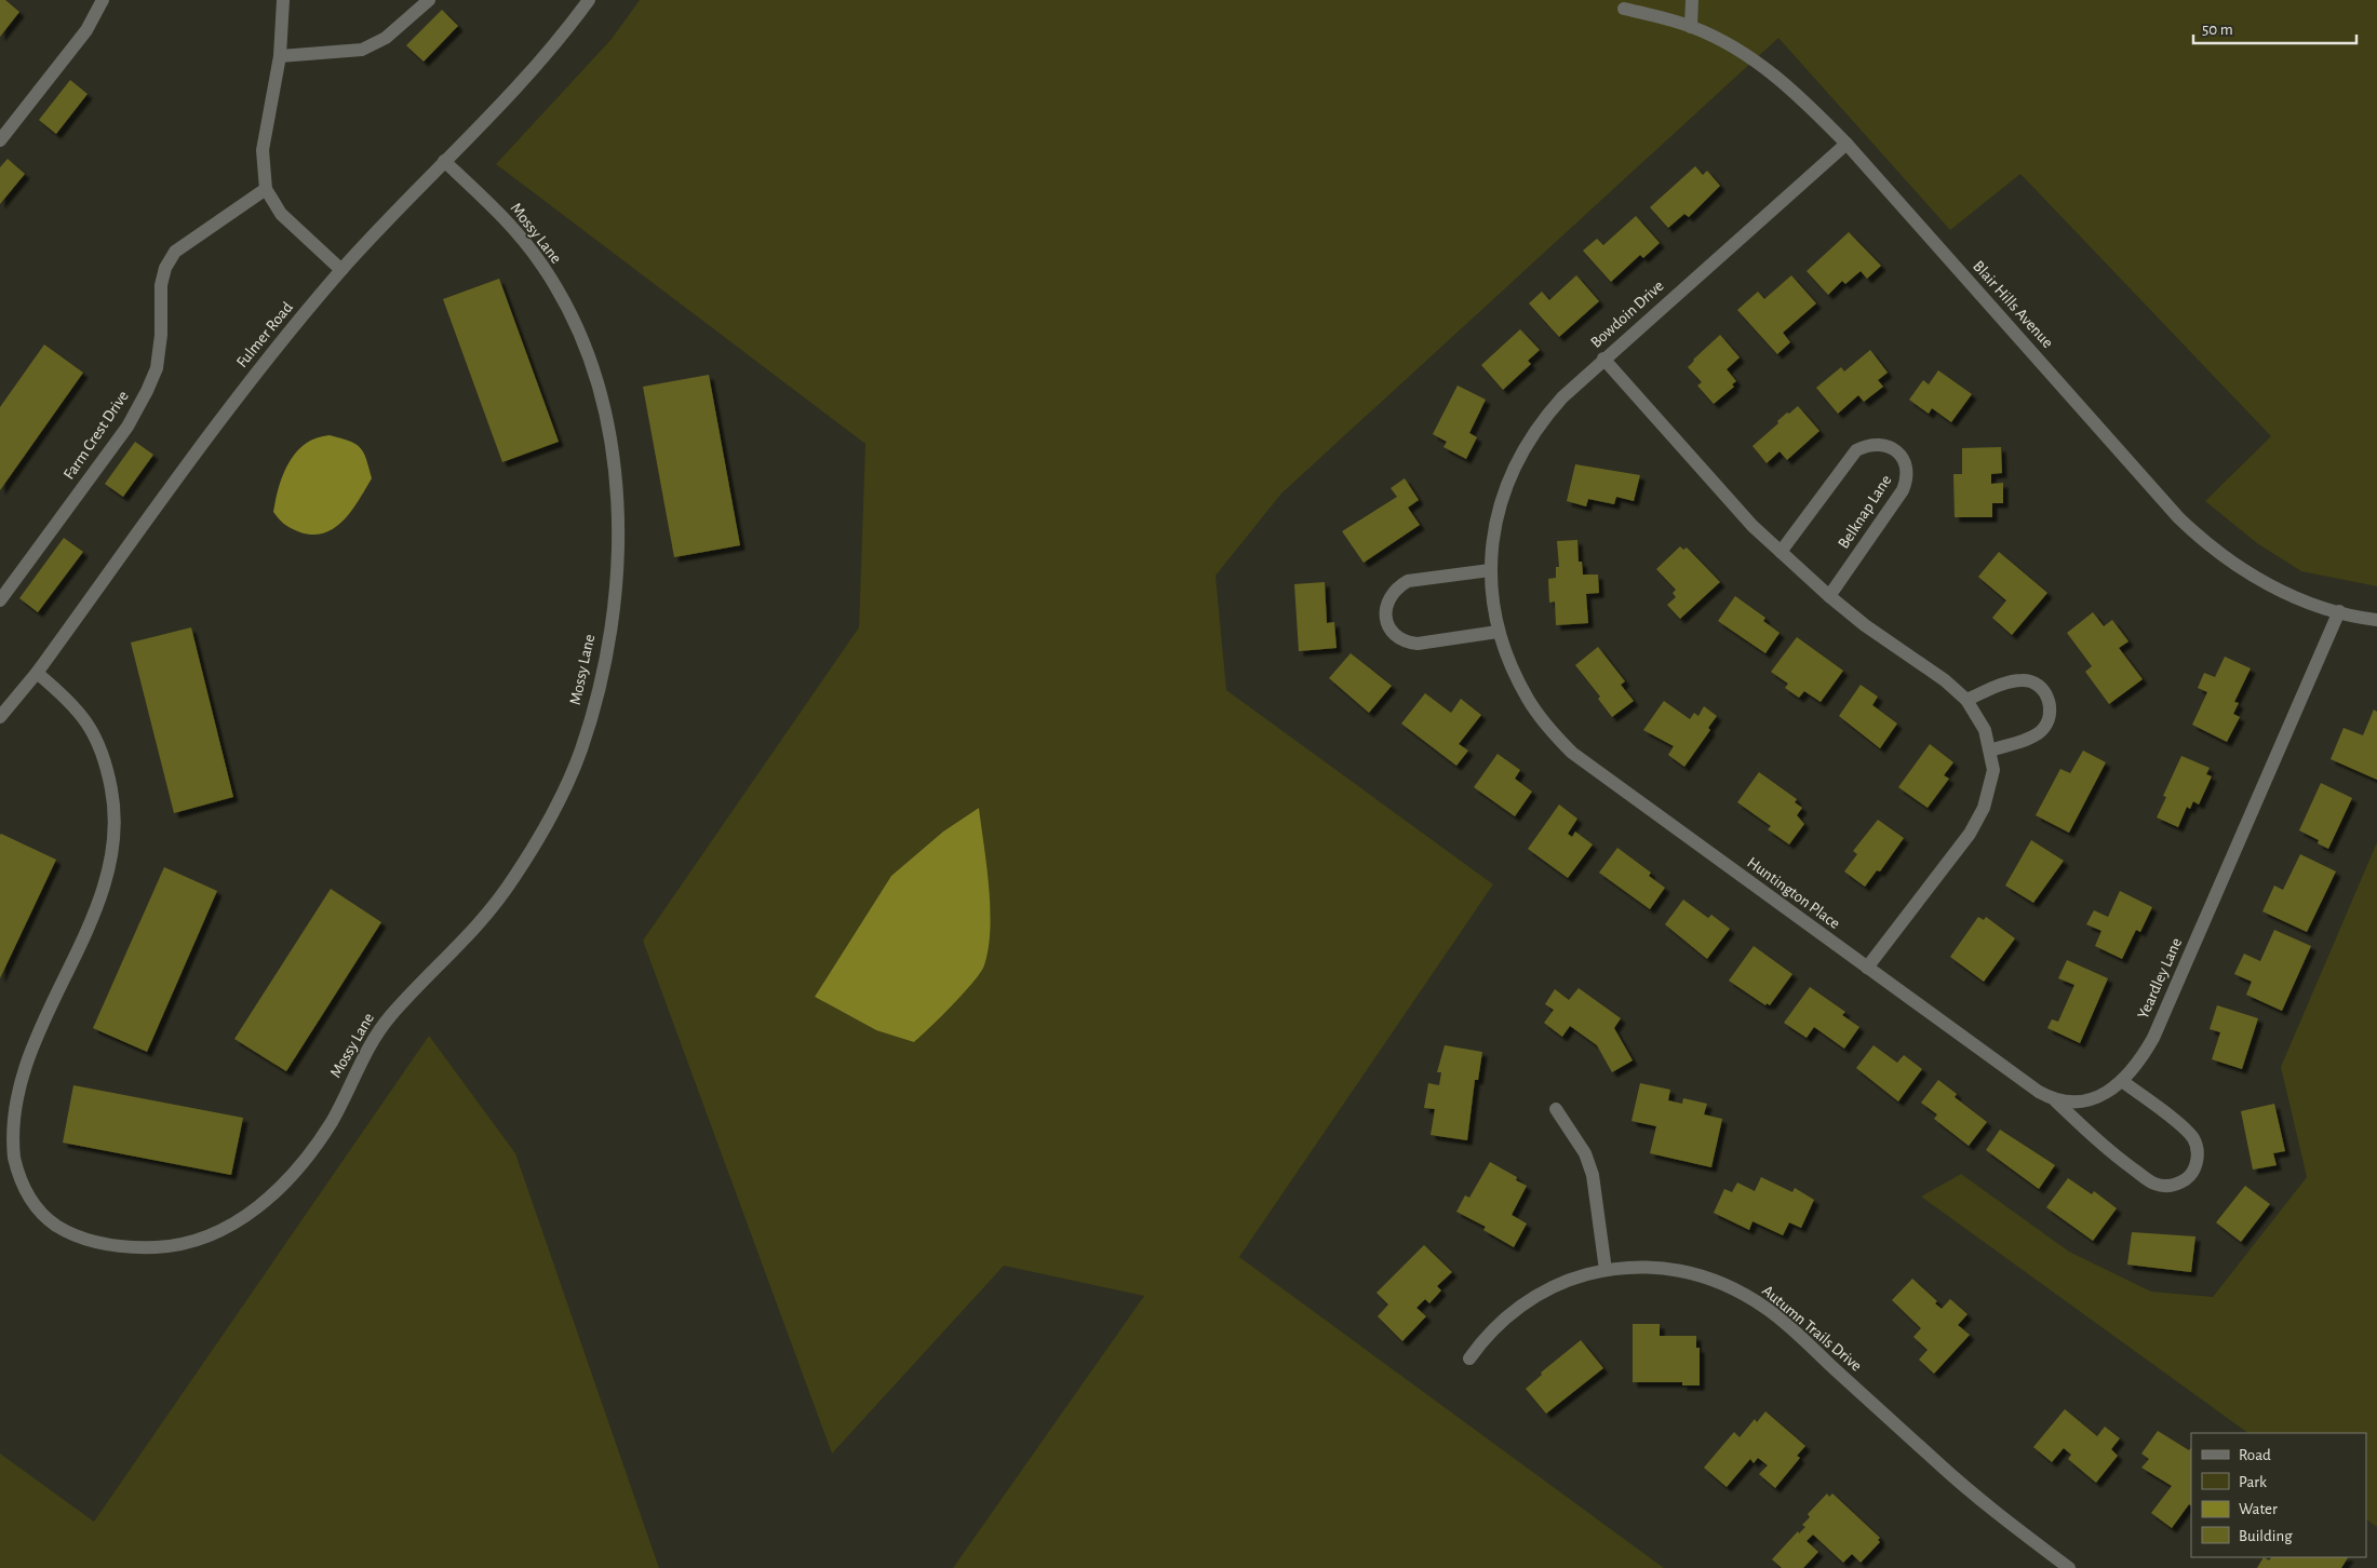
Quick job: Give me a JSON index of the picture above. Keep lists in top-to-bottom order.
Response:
{
  "streets": {
    "street": [
      "Mossy Lane",
      "Blair Hills Avenue",
      "Bowdoin Drive",
      "Fulmer Road",
      "Farm Crest Drive",
      "Belknap Lane",
      "Huntington Place",
      "Yeardley Lane",
      "Autumn Trails Drive"
    ]
  },
  "crossings": [
    ["Mossy Lane", "Fulmer Road"],
    ["Blair Hills Avenue", "Bowdoin Drive"],
    ["Blair Hills Avenue", "Yeardley Lane"],
    ["Bowdoin Drive", "Huntington Place"]
  ],
  "legend": [
    "Road",
    "Park",
    "Water",
    "Building"
  ],
  "scale_bar": "50 m"
}
